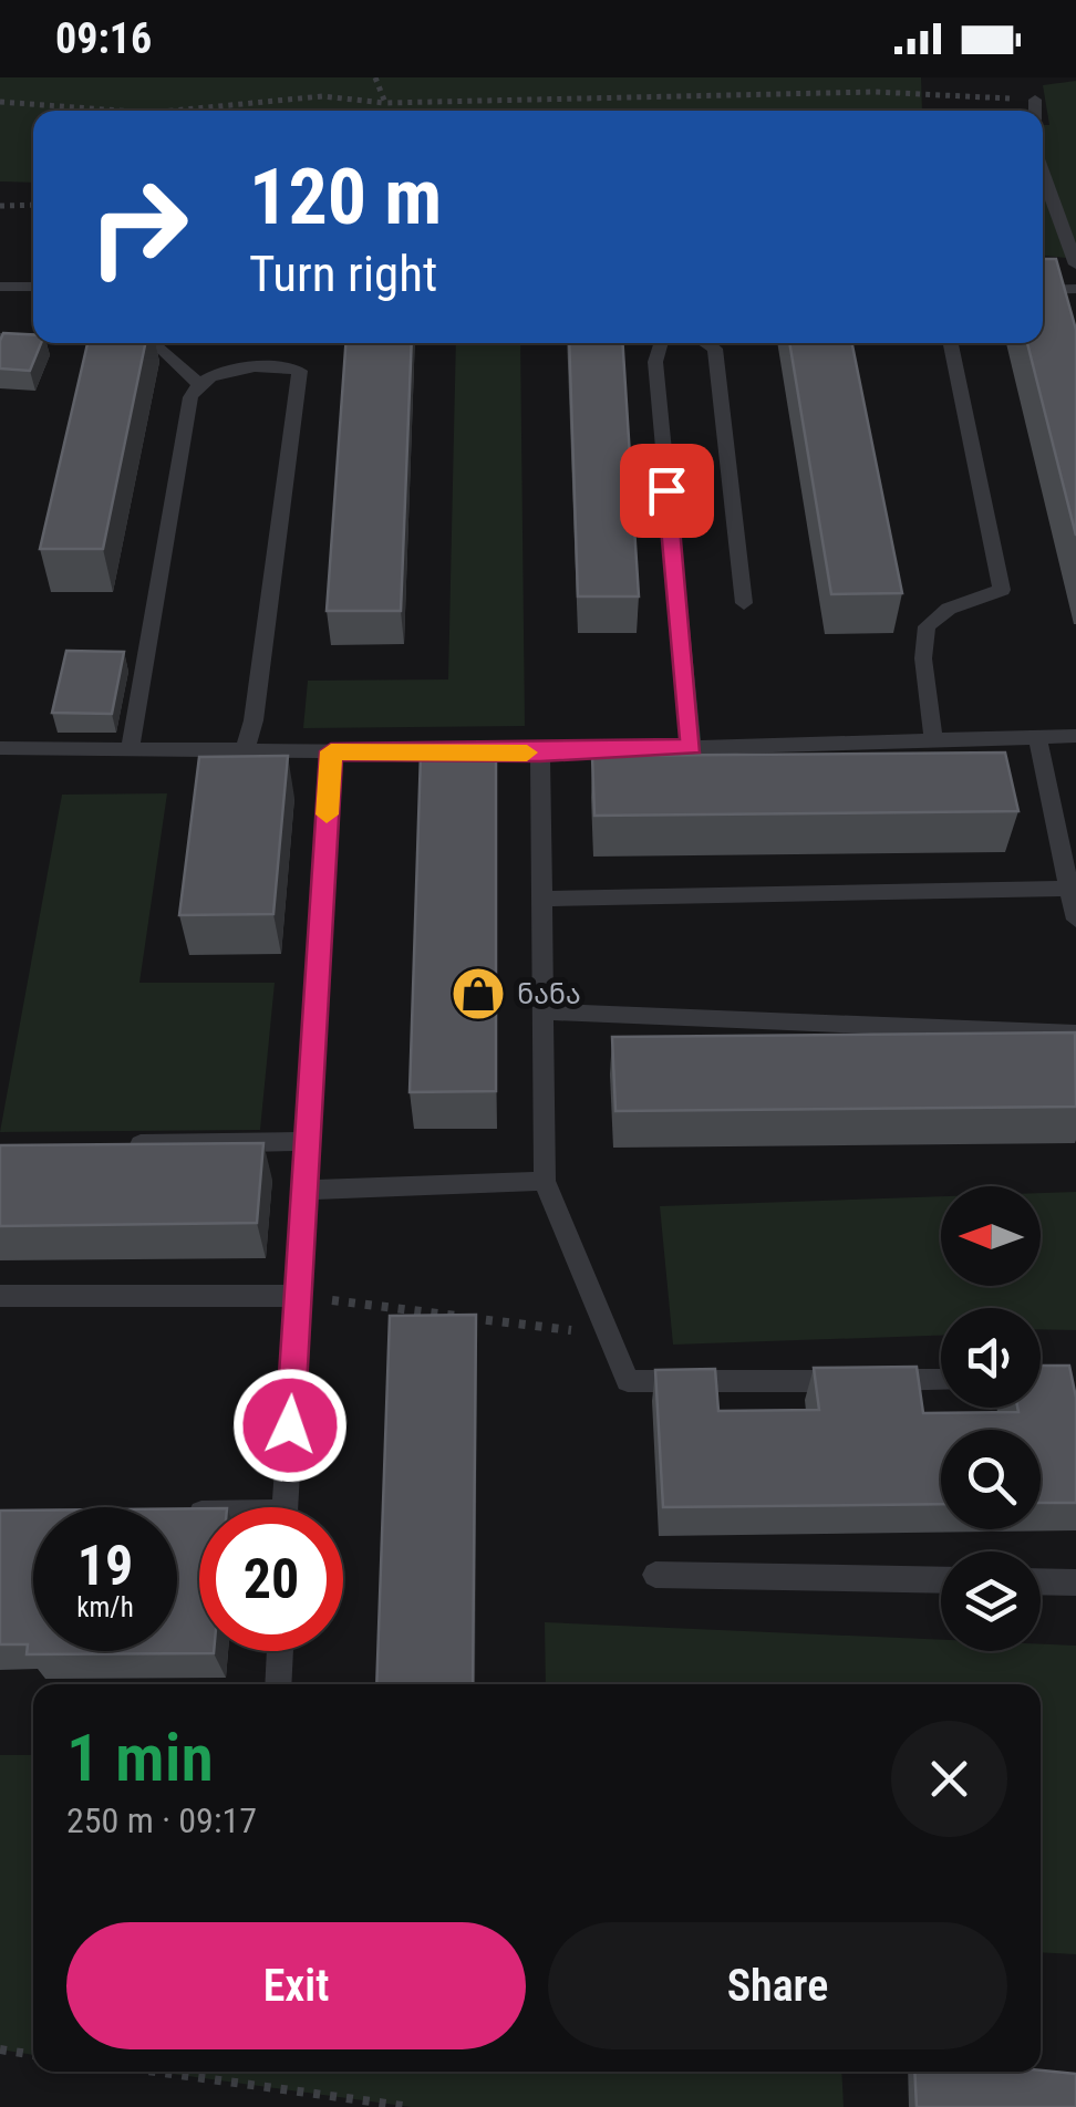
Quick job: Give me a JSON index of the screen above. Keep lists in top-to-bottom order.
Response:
{
  "places": {
    "shop": ["ნანა"]
  },
  "north": "left",
  "page": {
    "status": "09:16",
    "turn": ["120 m", "Turn right"],
    "speed": "19 km/h",
    "limit": "20",
    "heading": ["1 min", "250 m · 09:17"],
    "buttons": ["Exit", "Share"]
  }
}
